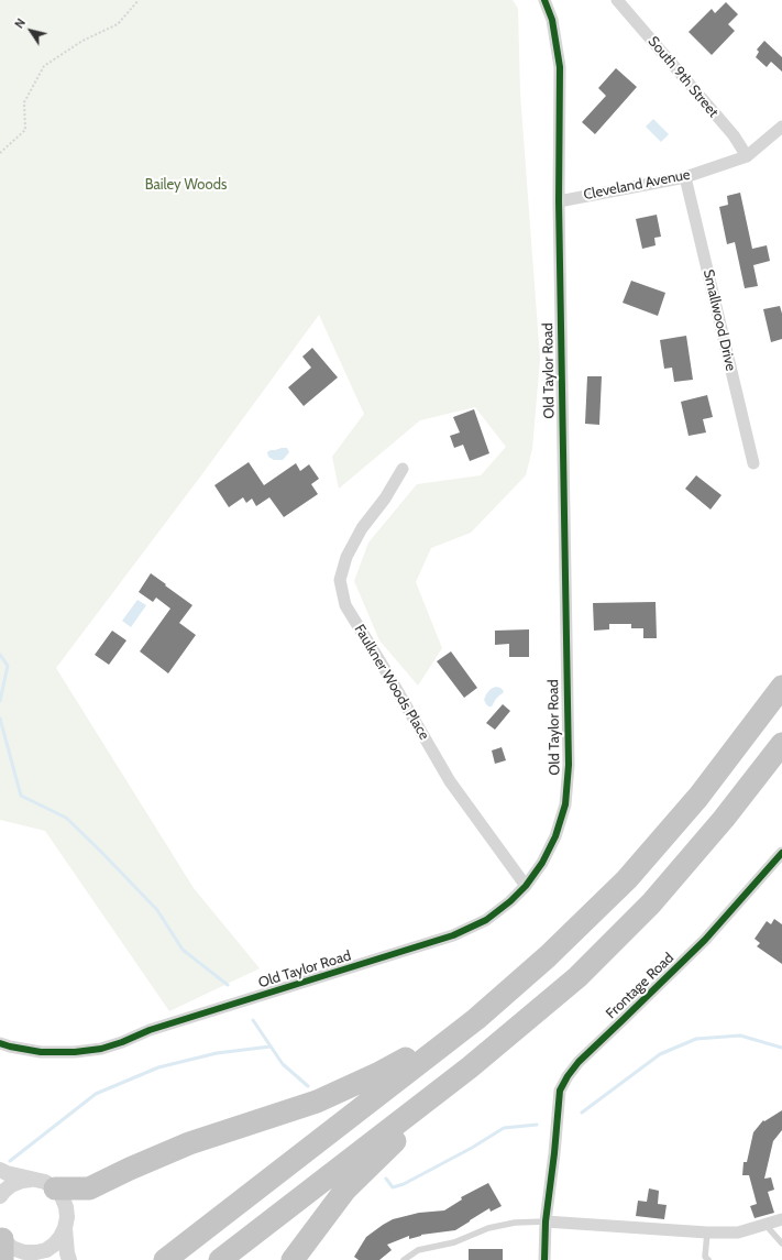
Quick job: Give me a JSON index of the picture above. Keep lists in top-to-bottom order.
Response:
{
  "streets": {
    "street": [
      "South 9th Street",
      "Cleveland Avenue",
      "Smallwood Drive",
      "Old Taylor Road",
      "Faulkner Woods Place",
      "Frontage Road"
    ]
  },
  "crossings": [
    ["South 9th Street", "Cleveland Avenue"],
    ["Cleveland Avenue", "Smallwood Drive"],
    ["Cleveland Avenue", "Old Taylor Road"],
    ["Old Taylor Road", "Faulkner Woods Place"]
  ],
  "parks": ["Bailey Woods"],
  "north": "top left"
}
